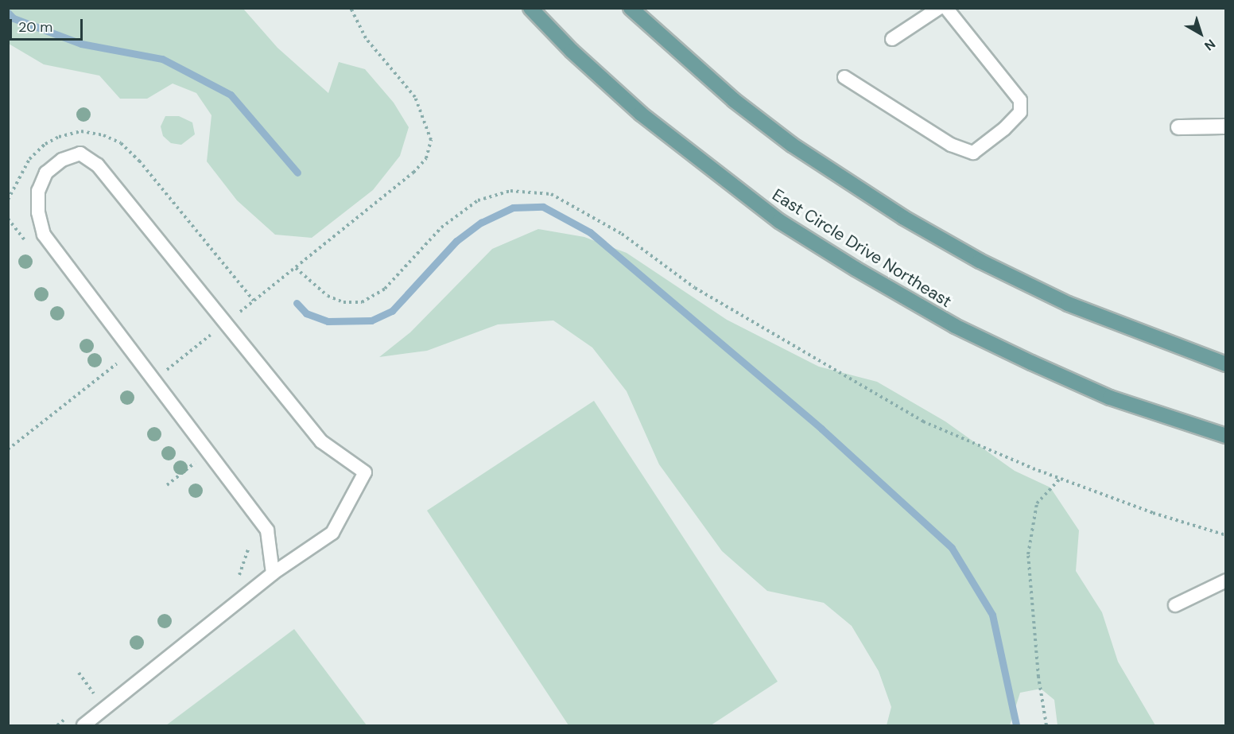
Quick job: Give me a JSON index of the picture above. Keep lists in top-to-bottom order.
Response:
{
  "streets": {
    "main road": ["East Circle Drive Northeast"]
  },
  "scale_bar": "20 m",
  "north": "bottom right"
}
